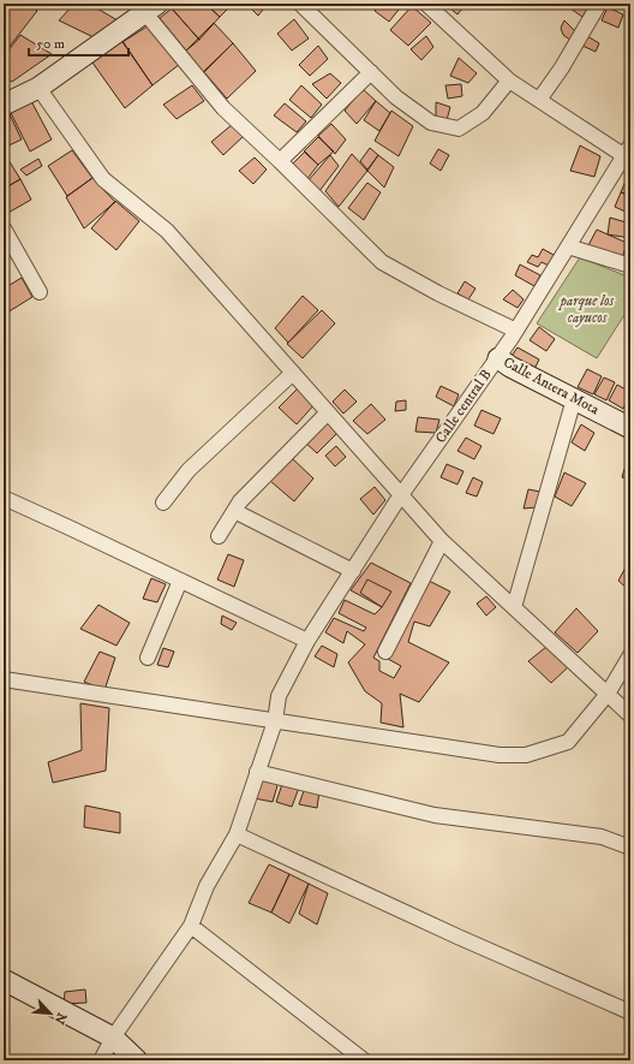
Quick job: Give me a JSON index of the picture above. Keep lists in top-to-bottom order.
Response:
{
  "streets": {
    "main road": ["Calle Antera Mota"],
    "street": ["Calle central B"]
  },
  "crossings": [
    ["Calle Antera Mota", "Calle central B"]
  ],
  "parks": ["parque los cayucos"],
  "scale_bar": "50 m",
  "north": "bottom right"
}
